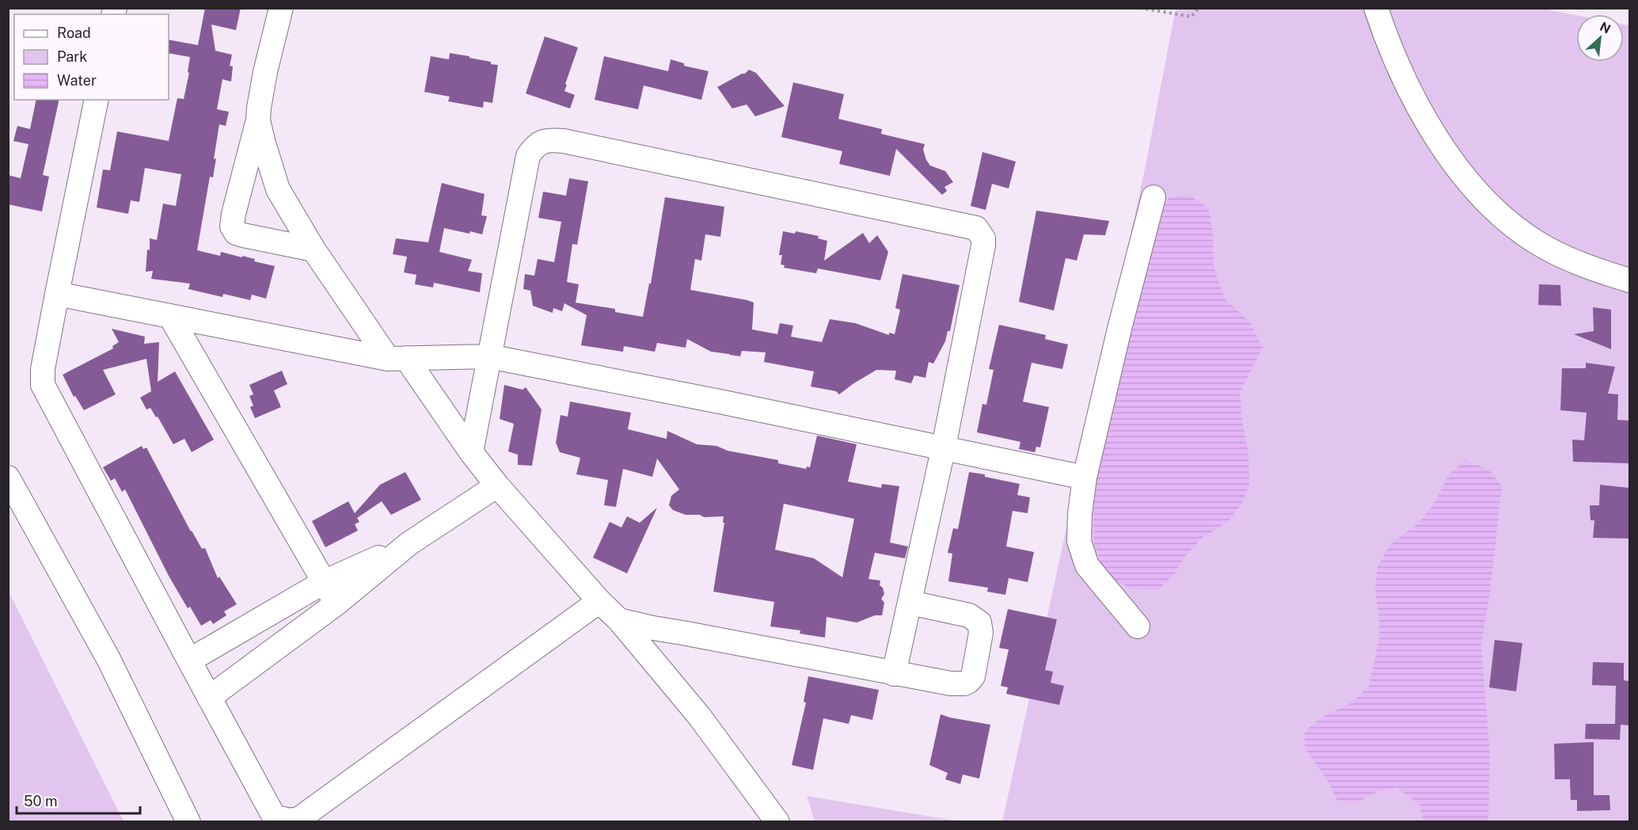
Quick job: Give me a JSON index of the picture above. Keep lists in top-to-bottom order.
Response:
{
  "legend": ["Road", "Park", "Water"],
  "scale_bar": "50 m",
  "north": "top right"
}
